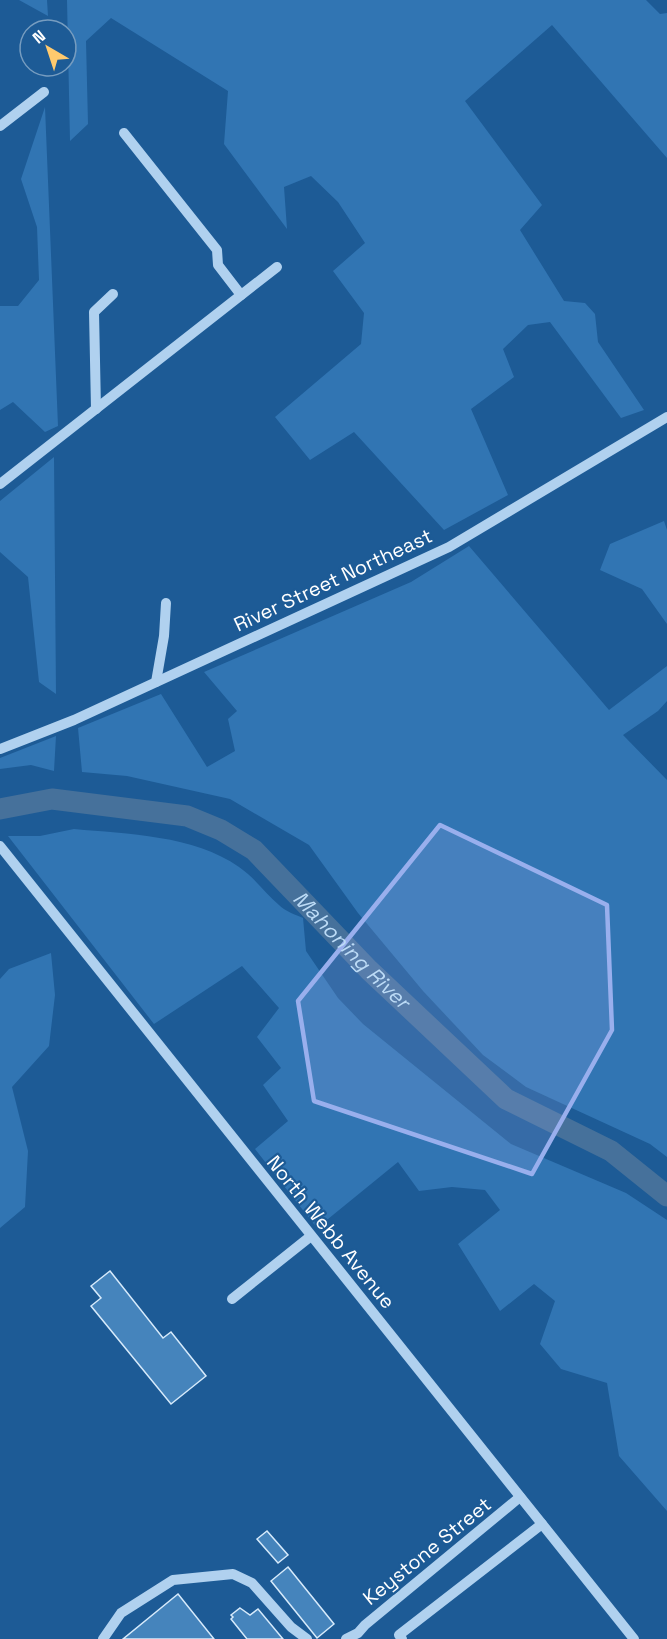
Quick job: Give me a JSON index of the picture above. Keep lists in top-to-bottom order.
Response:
{
  "streets": {
    "street": ["River Street Northeast", "North Webb Avenue", "Keystone Street"]
  },
  "crossings": [
    ["North Webb Avenue", "Keystone Street"]
  ],
  "water": ["Mahoning River"],
  "north": "top left"
}
